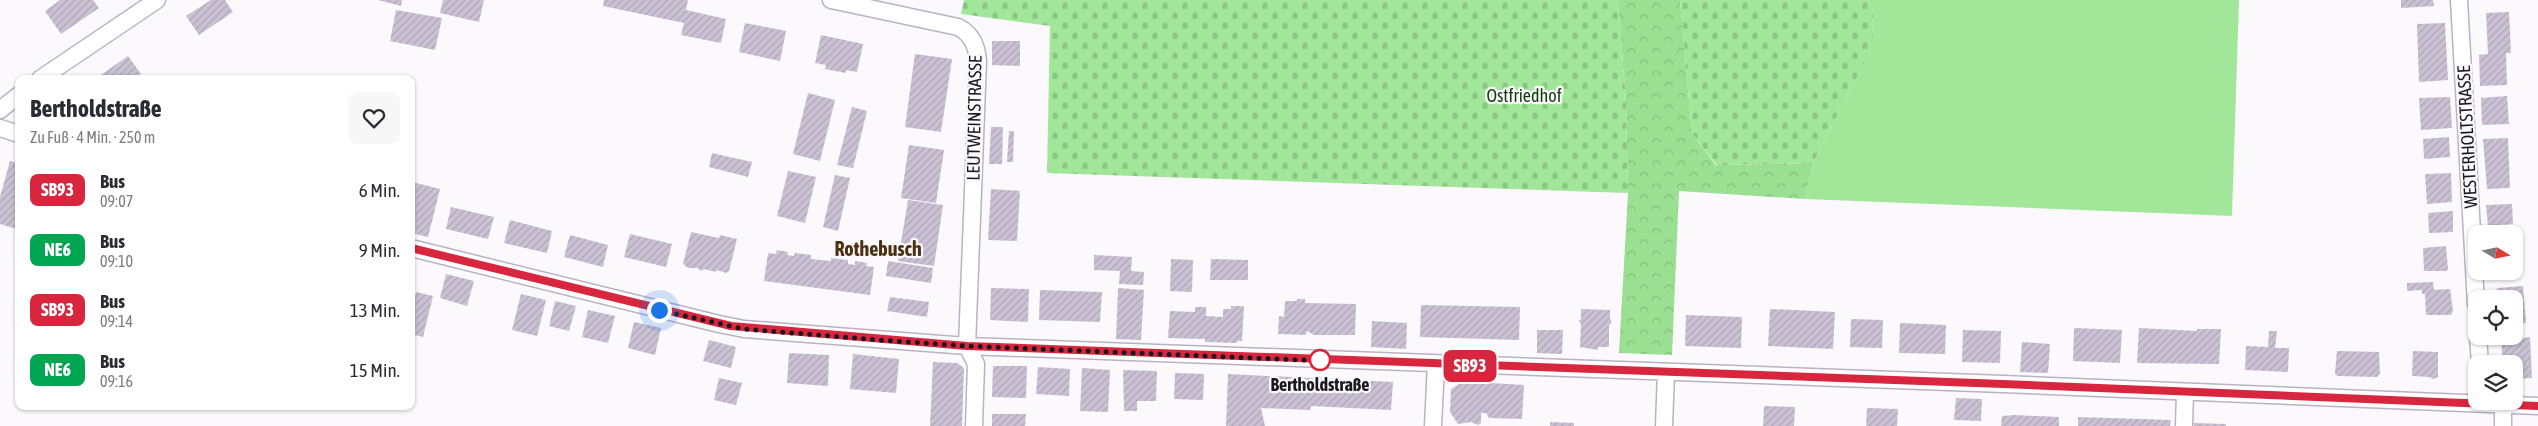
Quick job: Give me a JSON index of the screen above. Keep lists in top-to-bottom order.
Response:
{
  "streets": {
    "street": ["LEUTWEINSTRASSE", "WESTERHOLTSTRASSE"]
  },
  "districts": ["Rothebusch"],
  "parks": ["Ostfriedhof"],
  "places": ["Bertholdstraße"],
  "lines": ["bus line SB93"],
  "north": "right",
  "page": {
    "on_map": "SB93",
    "heading": ["Bertholdstraße", "Zu Fuß · 4 Min. · 250 m"],
    "list": [
      {
        "mark": "SB93",
        "name": "Bus",
        "note": "09:07",
        "value": "6 Min."
      },
      {
        "mark": "NE6",
        "name": "Bus",
        "note": "09:10",
        "value": "9 Min."
      },
      {
        "mark": "SB93",
        "name": "Bus",
        "note": "09:14",
        "value": "13 Min."
      },
      {
        "mark": "NE6",
        "name": "Bus",
        "note": "09:16",
        "value": "15 Min."
      }
    ]
  }
}
